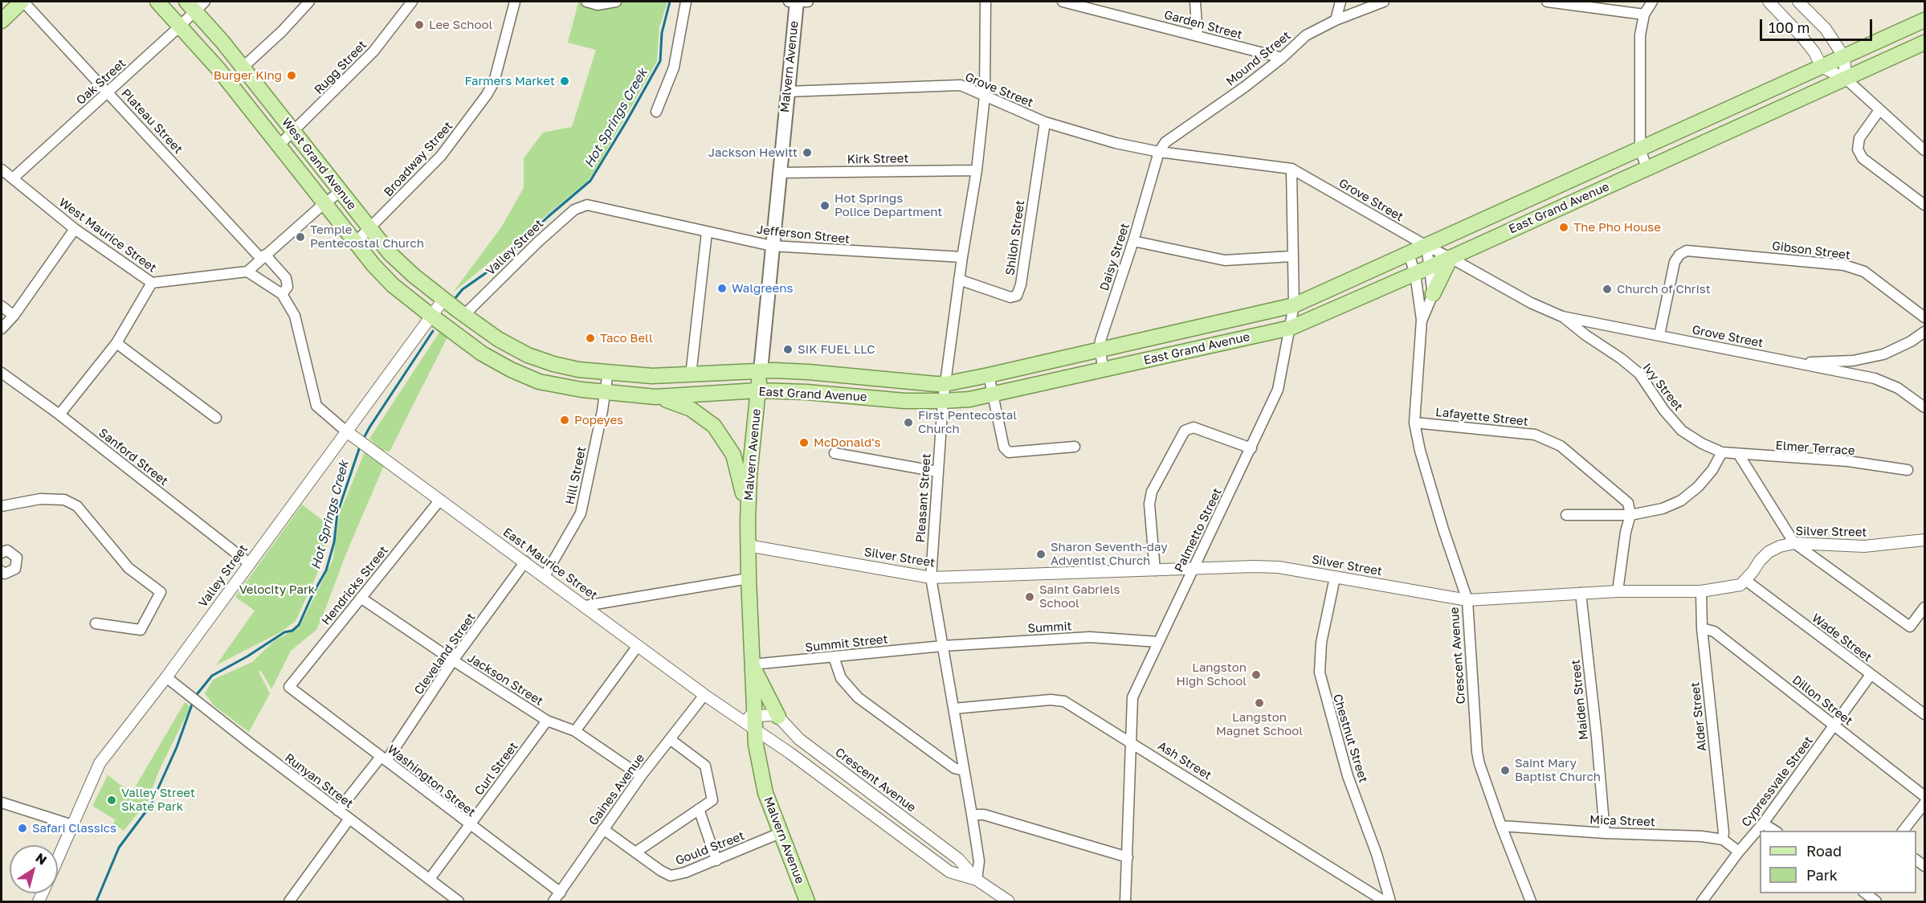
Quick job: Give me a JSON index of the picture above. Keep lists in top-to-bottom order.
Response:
{
  "streets": {
    "main road": ["Malvern Avenue", "West Grand Avenue", "East Grand Avenue"],
    "street": [
      "Garden Street",
      "Mound Street",
      "Rugg Street",
      "Oak Street",
      "Grove Street",
      "Plateau Street",
      "Broadway Street",
      "Kirk Street",
      "Jefferson Street",
      "West Maurice Street",
      "Shiloh Street",
      "Valley Street",
      "Gibson Street",
      "Daisy Street",
      "Ivy Street",
      "Lafayette Street",
      "Elmer Terrace",
      "Sanford Street",
      "Hill Street",
      "Pleasant Street",
      "Palmetto Street",
      "Silver Street",
      "East Maurice Street",
      "Hendricks Street",
      "Summit",
      "Wade Street",
      "Summit Street",
      "Cleveland Street",
      "Crescent Avenue",
      "Jackson Street",
      "Maiden Street",
      "Dillon Street",
      "Alder Street",
      "Chestnut Street",
      "Ash Street",
      "Curl Street",
      "Runyan Street",
      "Washington Street",
      "Cypressvale Street",
      "Gaines Avenue",
      "Mica Street",
      "Gould Street"
    ]
  },
  "crossings": [
    ["Garden Street", "Mound Street"],
    ["Mound Street", "Grove Street"],
    ["Mound Street", "Daisy Street"],
    ["Malvern Avenue", "Grove Street"],
    ["Malvern Avenue", "Kirk Street"],
    ["Malvern Avenue", "East Grand Avenue"],
    ["Malvern Avenue", "Jefferson Street"],
    ["Malvern Avenue", "Silver Street"],
    ["Malvern Avenue", "East Maurice Street"],
    ["Malvern Avenue", "Summit Street"],
    ["Malvern Avenue", "Crescent Avenue"],
    ["Malvern Avenue", "Gould Street"],
    ["Rugg Street", "West Grand Avenue"],
    ["Oak Street", "Plateau Street"],
    ["Oak Street", "West Grand Avenue"],
    ["Oak Street", "West Maurice Street"],
    ["Grove Street", "East Grand Avenue"],
    ["Grove Street", "Shiloh Street"],
    ["Grove Street", "Gibson Street"],
    ["Grove Street", "Daisy Street"],
    ["Grove Street", "Ivy Street"],
    ["Grove Street", "Pleasant Street"],
    ["Grove Street", "Palmetto Street"],
    ["Broadway Street", "West Grand Avenue"],
    ["Kirk Street", "Pleasant Street"],
    ["West Grand Avenue", "East Grand Avenue"],
    ["West Grand Avenue", "Valley Street"],
    ["East Grand Avenue", "Valley Street"],
    ["East Grand Avenue", "Daisy Street"],
    ["East Grand Avenue", "Hill Street"],
    ["East Grand Avenue", "Pleasant Street"],
    ["East Grand Avenue", "Palmetto Street"],
    ["East Grand Avenue", "Crescent Avenue"],
    ["Jefferson Street", "Valley Street"],
    ["Jefferson Street", "Pleasant Street"],
    ["Shiloh Street", "Pleasant Street"],
    ["Valley Street", "Sanford Street"],
    ["Valley Street", "East Maurice Street"],
    ["Valley Street", "Runyan Street"],
    ["Ivy Street", "Elmer Terrace"],
    ["Lafayette Street", "Crescent Avenue"],
    ["Hill Street", "East Maurice Street"],
    ["Pleasant Street", "Silver Street"],
    ["Pleasant Street", "Summit"],
    ["Pleasant Street", "Summit Street"],
    ["Pleasant Street", "Crescent Avenue"],
    ["Pleasant Street", "Ash Street"],
    ["Palmetto Street", "Silver Street"],
    ["Palmetto Street", "Summit"],
    ["Palmetto Street", "Ash Street"],
    ["Silver Street", "Wade Street"],
    ["Silver Street", "Crescent Avenue"],
    ["Silver Street", "Maiden Street"],
    ["Silver Street", "Alder Street"],
    ["Silver Street", "Chestnut Street"],
    ["East Maurice Street", "Hendricks Street"],
    ["East Maurice Street", "Cleveland Street"],
    ["East Maurice Street", "Crescent Avenue"],
    ["East Maurice Street", "Gaines Avenue"],
    ["Hendricks Street", "Jackson Street"],
    ["Hendricks Street", "Washington Street"],
    ["Summit", "Summit Street"],
    ["Wade Street", "Cypressvale Street"],
    ["Cleveland Street", "Jackson Street"],
    ["Cleveland Street", "Runyan Street"],
    ["Cleveland Street", "Washington Street"],
    ["Crescent Avenue", "Mica Street"],
    ["Jackson Street", "Curl Street"],
    ["Jackson Street", "Gaines Avenue"],
    ["Maiden Street", "Mica Street"],
    ["Dillon Street", "Alder Street"],
    ["Dillon Street", "Cypressvale Street"],
    ["Alder Street", "Mica Street"],
    ["Curl Street", "Runyan Street"],
    ["Curl Street", "Washington Street"],
    ["Washington Street", "Gaines Avenue"],
    ["Cypressvale Street", "Mica Street"],
    ["Gaines Avenue", "Gould Street"]
  ],
  "water": ["Hot Springs Creek"],
  "parks": ["Velocity Park"],
  "places": [
    "Lee School",
    "Burger King",
    "Farmers Market",
    "Jackson Hewitt",
    "Hot Springs Police Department",
    "The Pho House",
    "Temple Pentecostal Church",
    "Walgreens",
    "Church of Christ",
    "Taco Bell",
    "SIK FUEL LLC",
    "Popeyes",
    "First Pentecostal Church",
    "McDonald's",
    "Sharon Seventh-day Adventist Church",
    "Saint Gabriels School",
    "Langston High School",
    "Langston Magnet School",
    "Saint Mary Baptist Church",
    "Valley Street Skate Park",
    "Safari Classics"
  ],
  "legend": ["Road", "Park"],
  "scale_bar": "100 m",
  "north": "top right"
}
